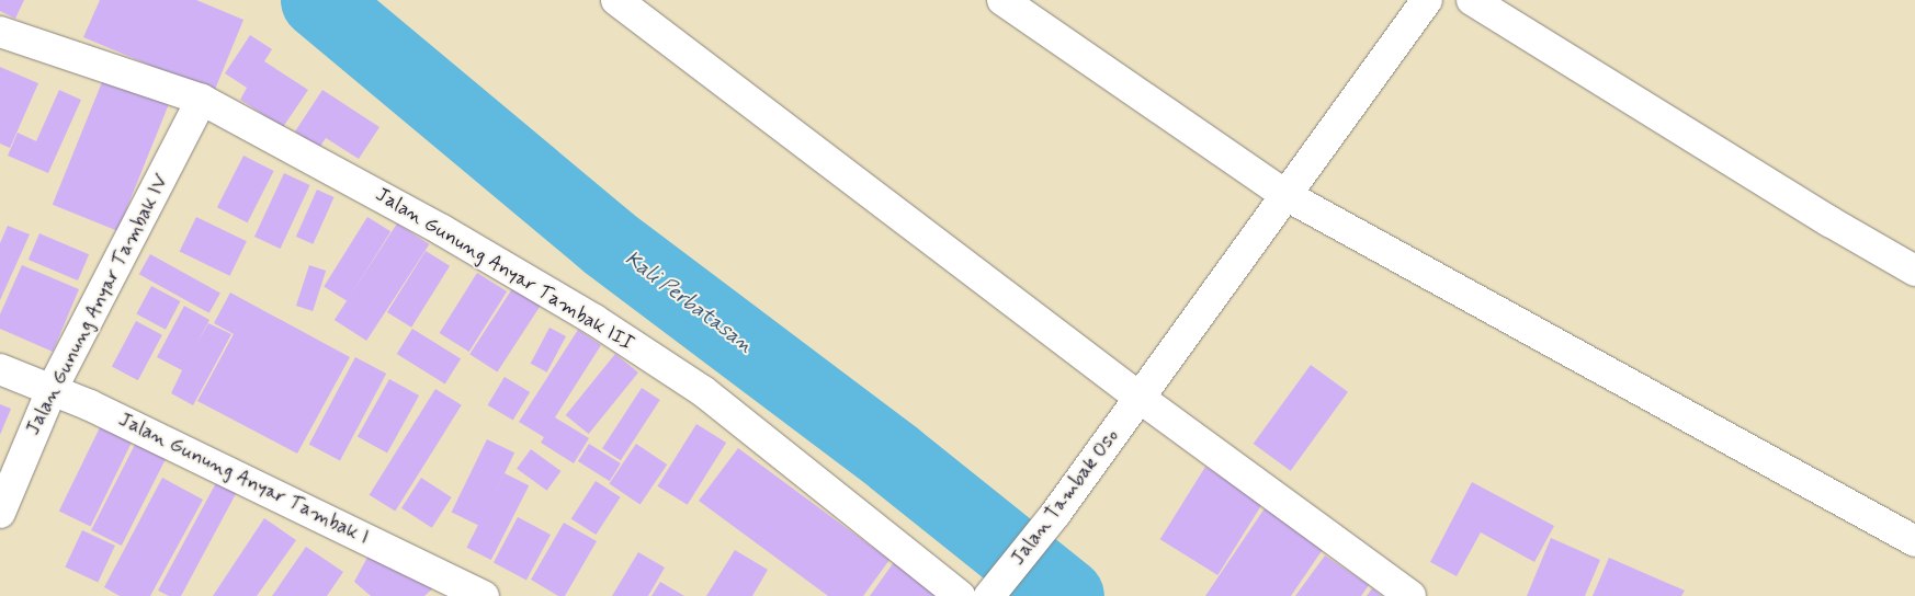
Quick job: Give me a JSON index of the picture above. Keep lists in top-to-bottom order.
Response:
{
  "streets": {
    "street": [
      "Jalan Gunung Anyar Tambak III",
      "Jalan Gunung Anyar Tambak IV",
      "Jalan Gunung Anyar Tambak I",
      "Jalan Tambak Oso"
    ]
  },
  "crossings": [
    ["Jalan Gunung Anyar Tambak III", "Jalan Gunung Anyar Tambak IV"],
    ["Jalan Gunung Anyar Tambak IV", "Jalan Gunung Anyar Tambak I"]
  ],
  "water": ["Kali Perbatasan"]
}
